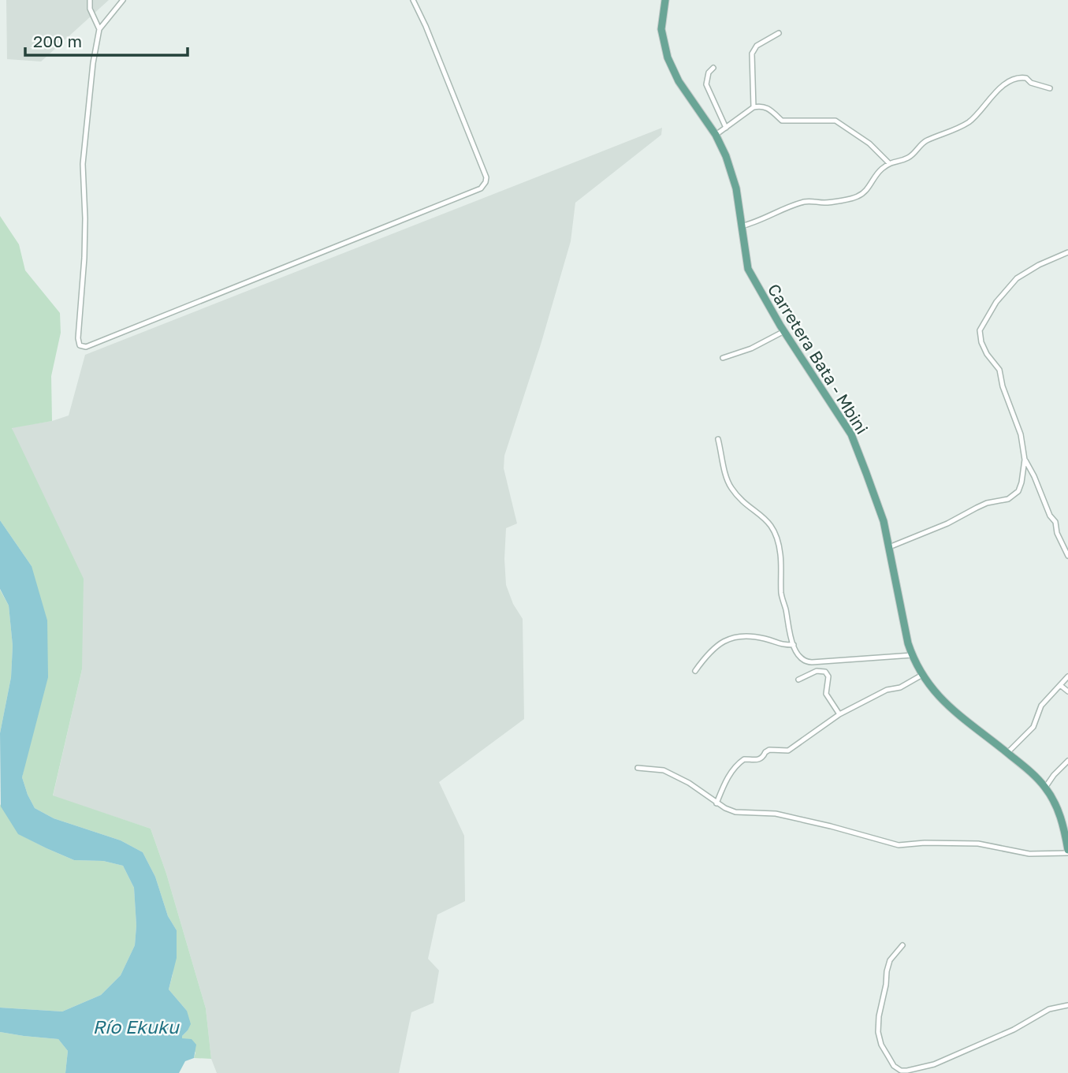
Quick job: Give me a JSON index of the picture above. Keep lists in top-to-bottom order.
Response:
{
  "streets": {
    "main road": ["Carretera Bata - Mbini"]
  },
  "water": ["Río Ekuku"],
  "scale_bar": "200 m"
}
